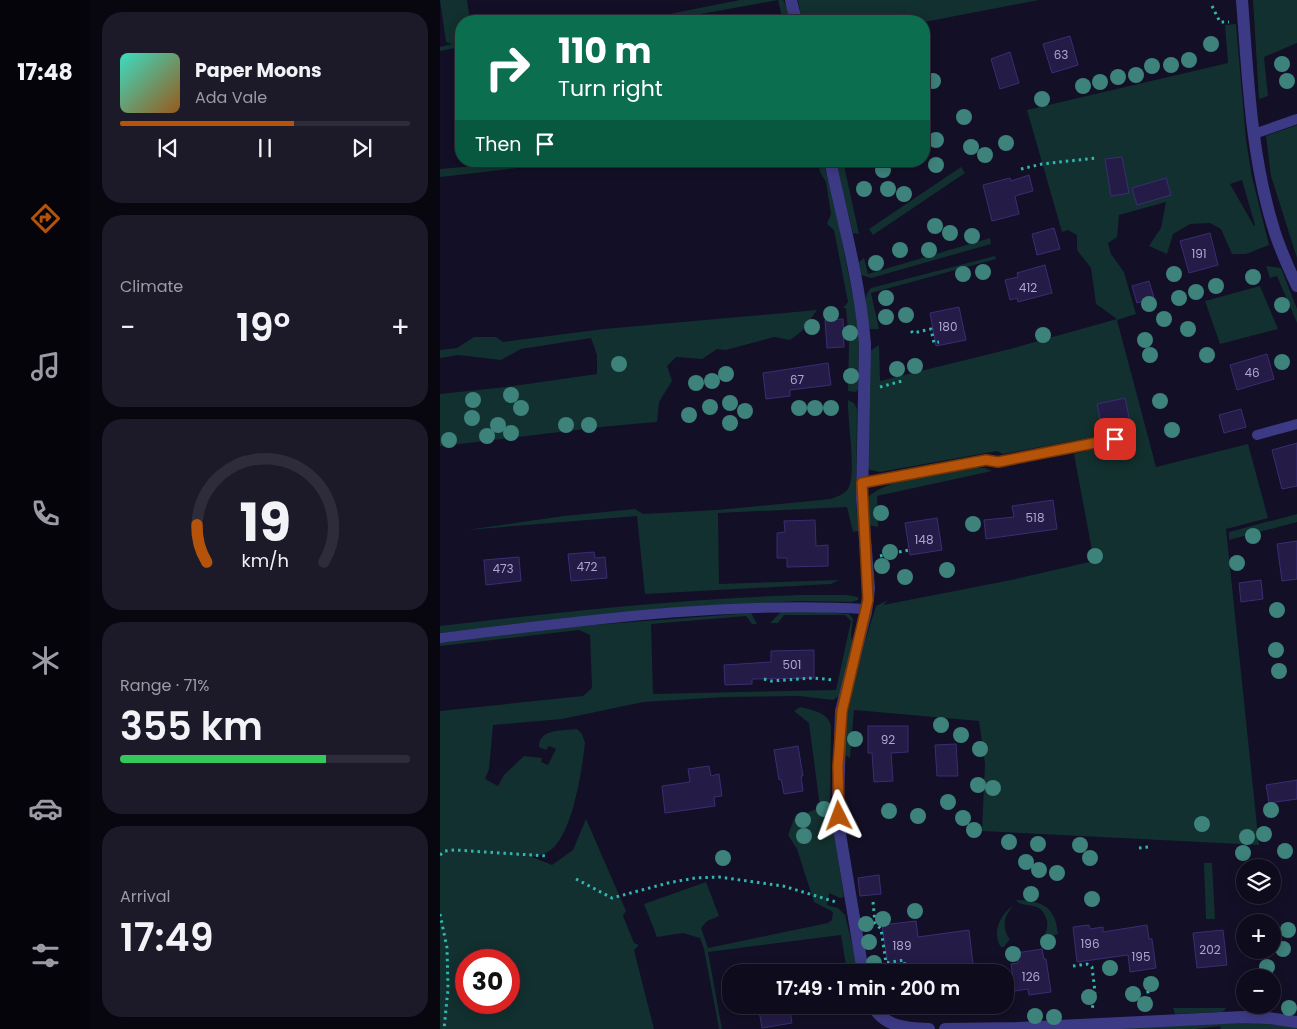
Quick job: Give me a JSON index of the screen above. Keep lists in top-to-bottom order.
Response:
{
  "house_numbers": [
    "63",
    "191",
    "412",
    "180",
    "46",
    "67",
    "518",
    "148",
    "472",
    "473",
    "501",
    "92",
    "196",
    "189",
    "202",
    "195",
    "126"
  ],
  "page": {
    "tabs": "17:48",
    "turn": ["110 m", "Turn right"],
    "song": ["Paper Moons", "Ada Vale"],
    "then": "Then",
    "tile": [
      "Climate",
      ["Range · 71%", "355 km"],
      ["Arrival", "17:49"]
    ],
    "heat": ["−", "19°", "+"],
    "map_buttons": ["+", "−"],
    "limit": "30",
    "trip": "17:49 · 1 min · 200 m",
    "gauge": ["19", "km/h"]
  }
}
